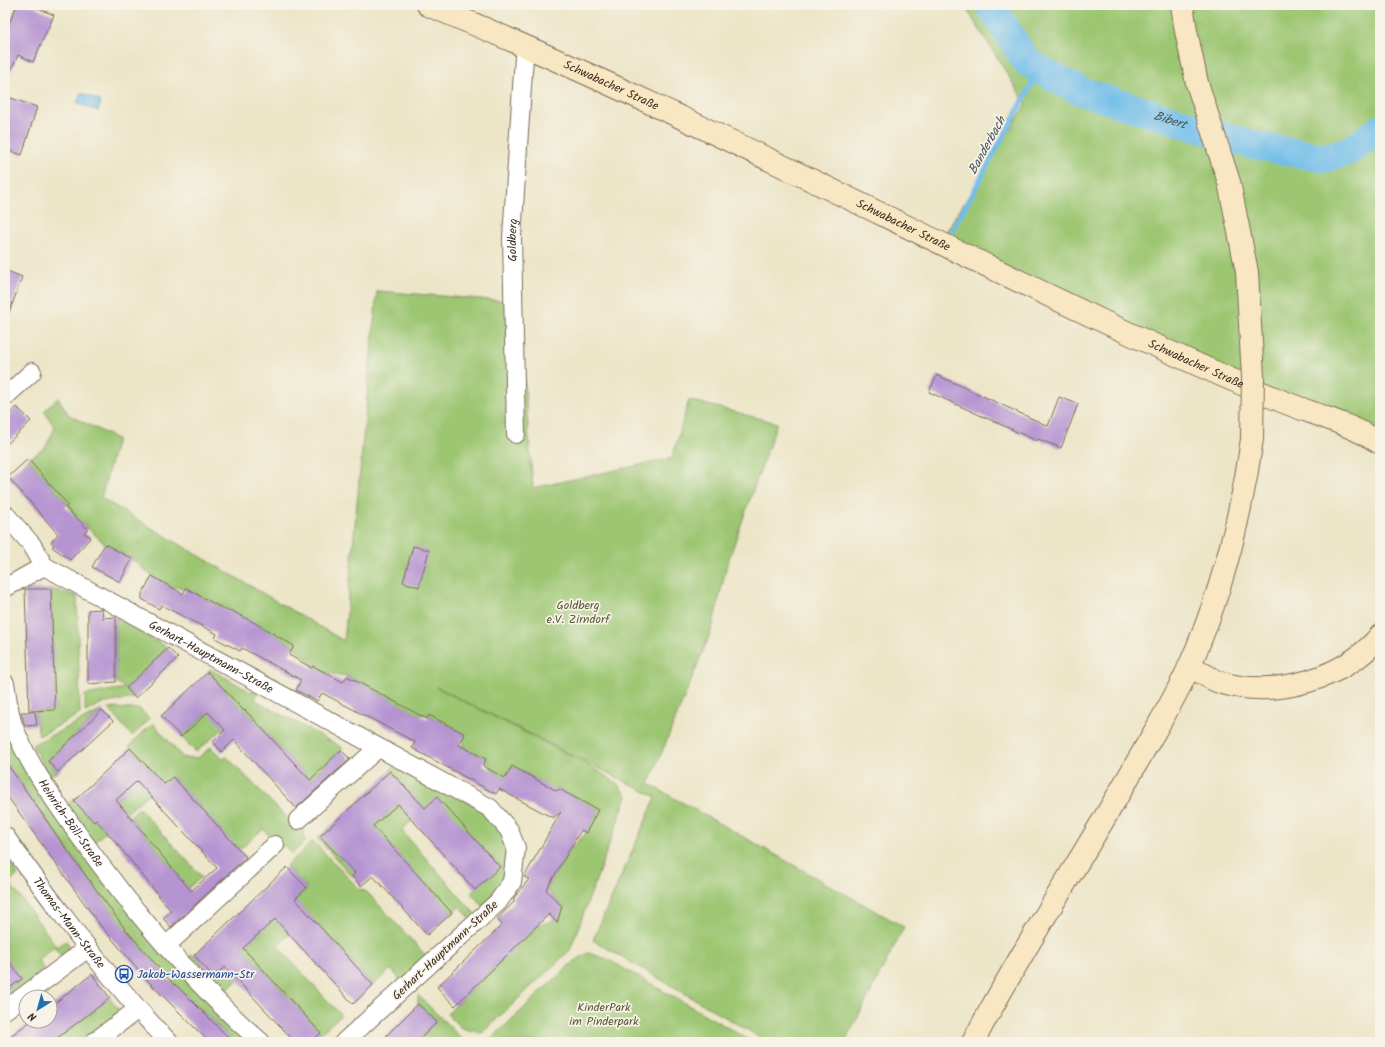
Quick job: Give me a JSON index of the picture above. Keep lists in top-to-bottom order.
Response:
{
  "streets": {
    "street": [
      "Schwabacher Straße",
      "Goldberg",
      "Gerhart-Hauptmann-Straße",
      "Heinrich-Böll-Straße",
      "Thomas-Mann-Straße"
    ]
  },
  "crossings": [
    ["Schwabacher Straße", "Goldberg"]
  ],
  "water": ["Bibert", "Banderbach"],
  "parks": ["Goldberg e.V. Zirndorf", "KinderPark im Pinderpark"],
  "places": {
    "bus stop": ["Jakob-Wassermann-Str"]
  },
  "north": "bottom left"
}
